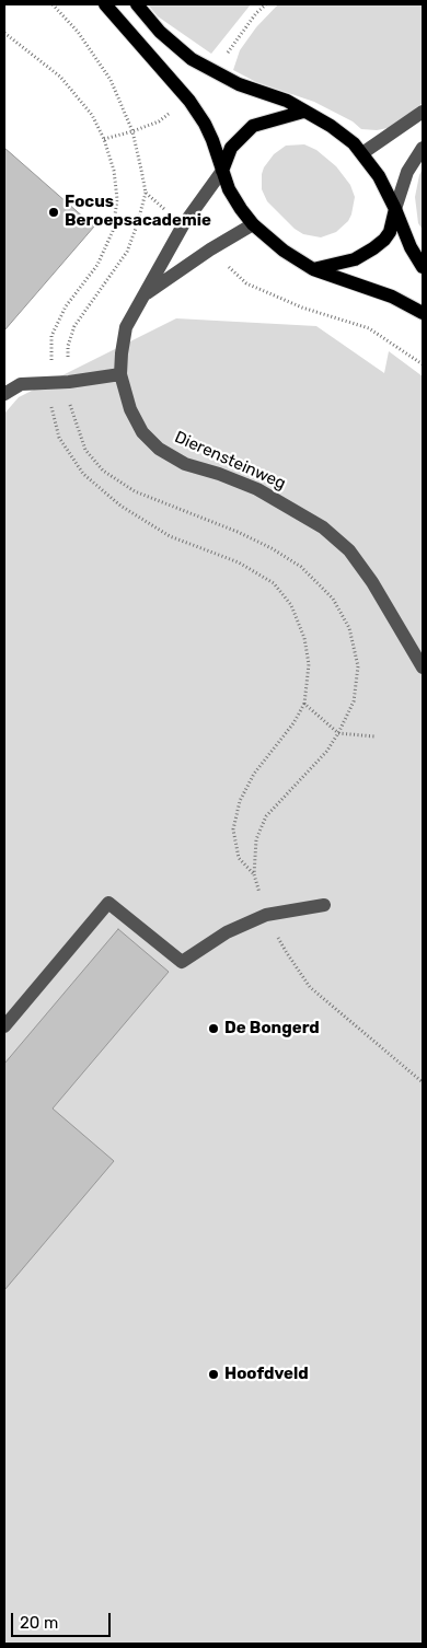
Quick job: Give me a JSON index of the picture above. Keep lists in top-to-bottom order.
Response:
{
  "streets": {
    "street": ["Dierensteinweg"]
  },
  "places": ["Focus Beroepsacademie", "De Bongerd", "Hoofdveld"],
  "scale_bar": "20 m"
}
